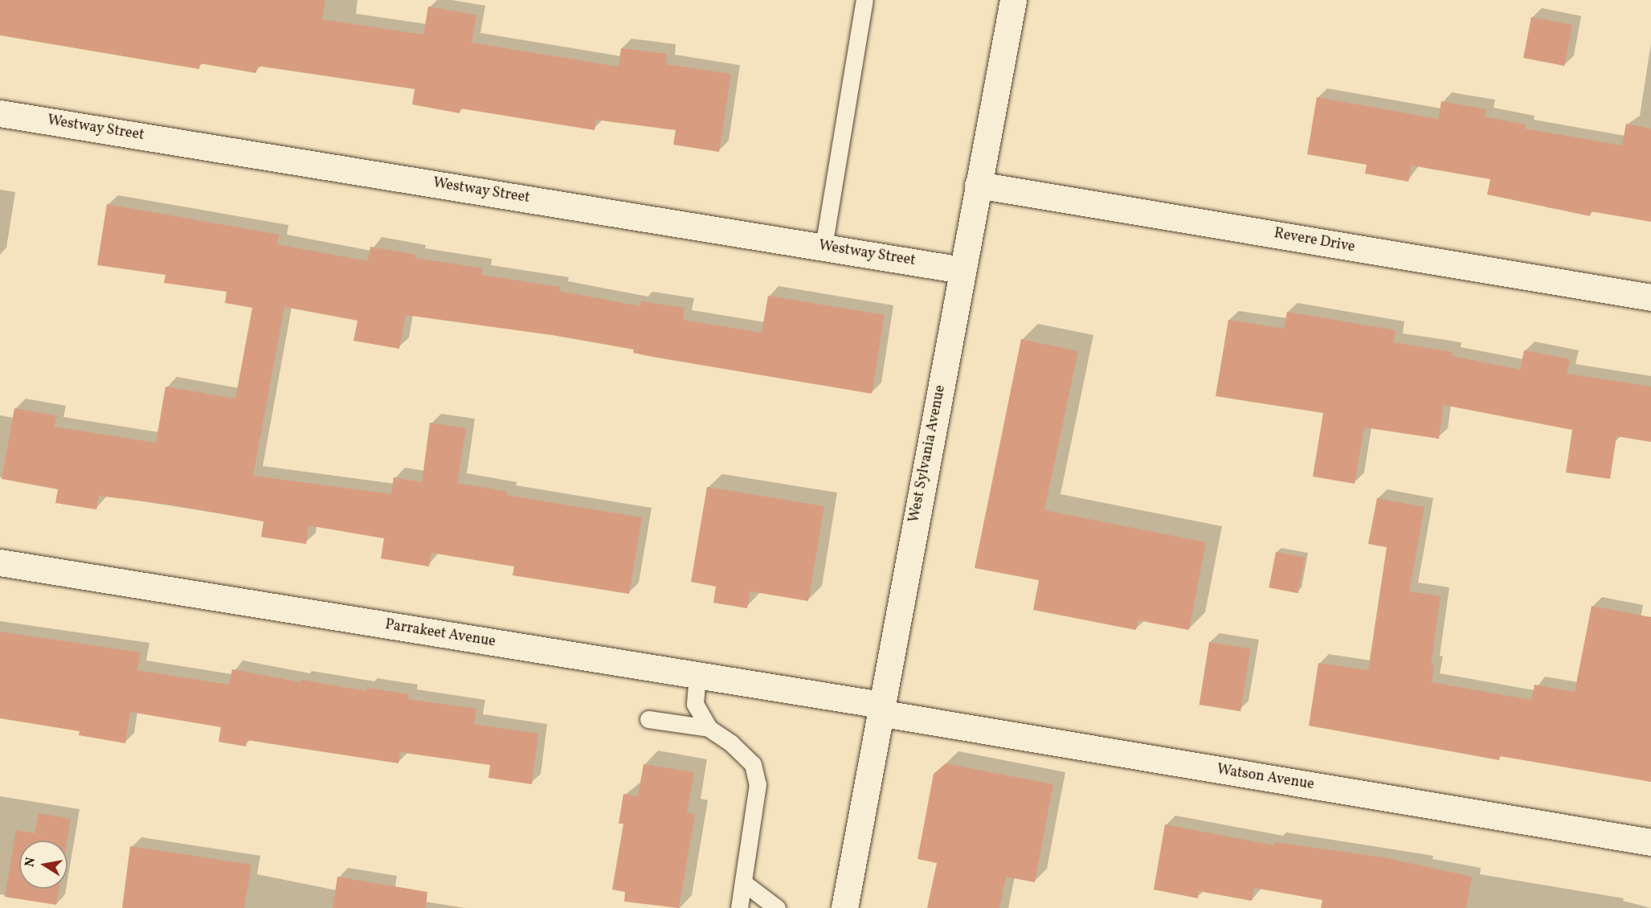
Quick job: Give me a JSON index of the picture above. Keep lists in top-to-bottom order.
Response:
{
  "streets": {
    "street": [
      "Westway Street",
      "Revere Drive",
      "West Sylvania Avenue",
      "Parrakeet Avenue",
      "Watson Avenue"
    ]
  },
  "crossings": [
    ["Westway Street", "West Sylvania Avenue"],
    ["Revere Drive", "West Sylvania Avenue"],
    ["West Sylvania Avenue", "Parrakeet Avenue"],
    ["West Sylvania Avenue", "Watson Avenue"],
    ["Parrakeet Avenue", "Watson Avenue"]
  ],
  "north": "left"
}
